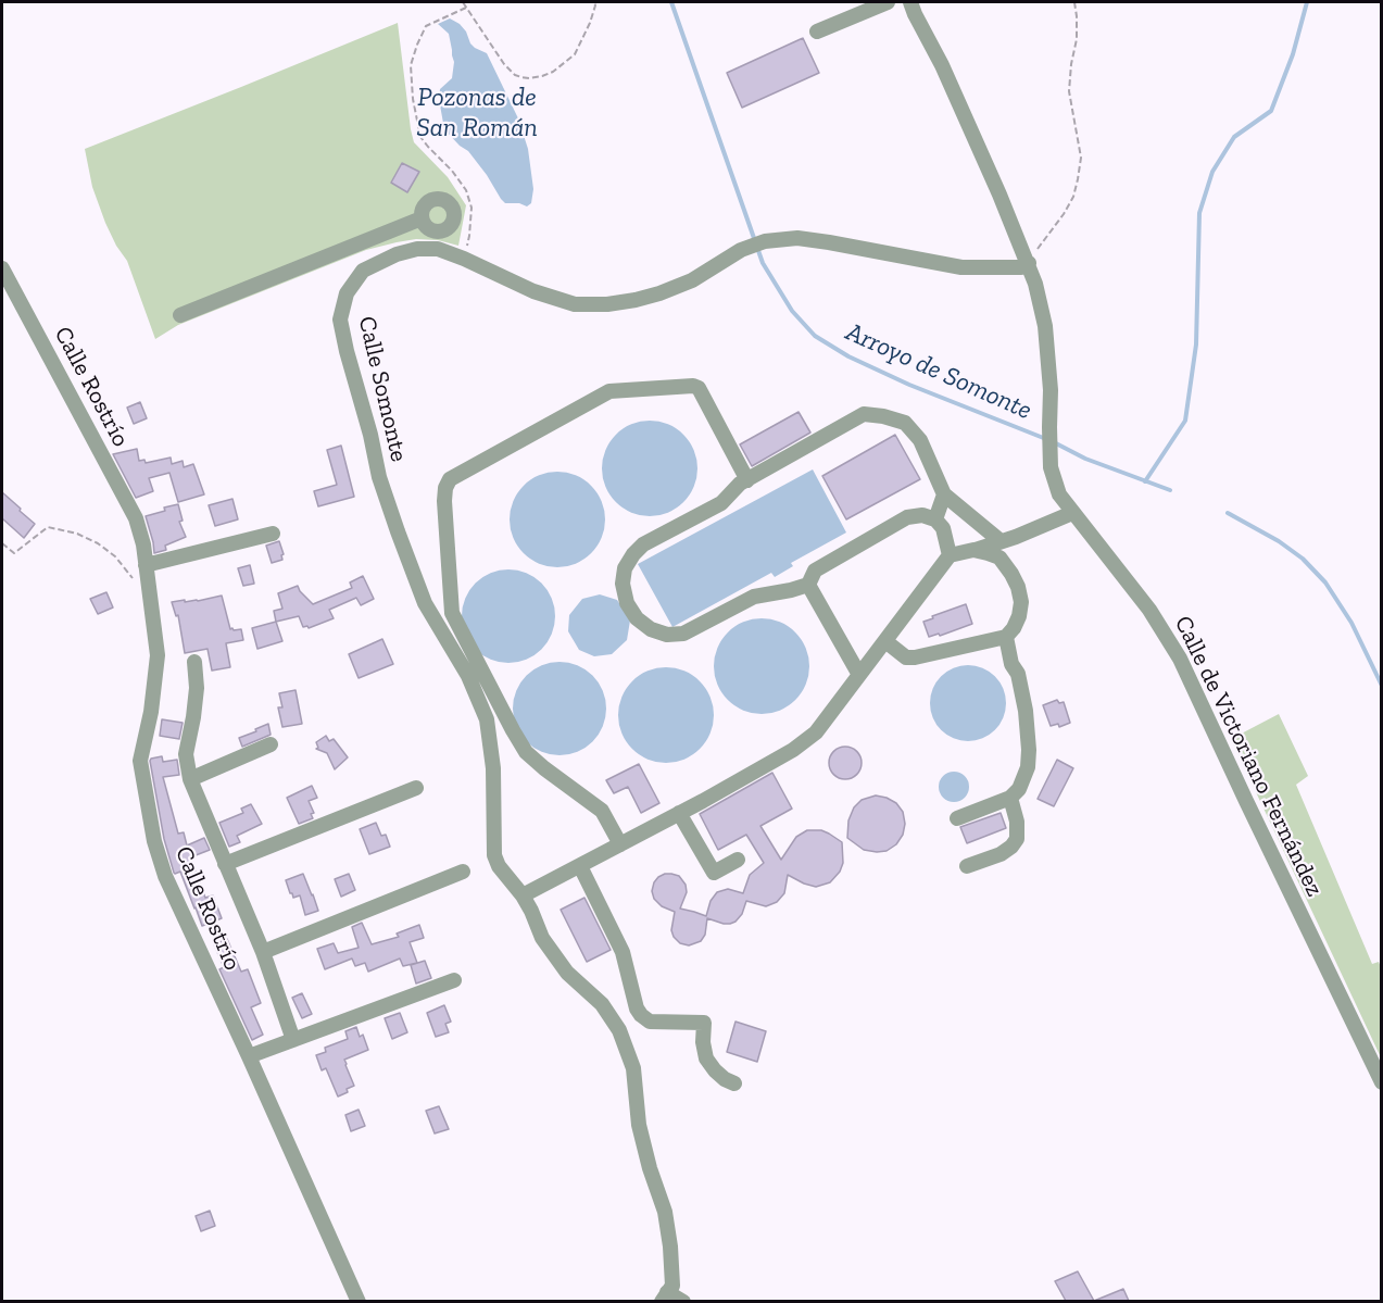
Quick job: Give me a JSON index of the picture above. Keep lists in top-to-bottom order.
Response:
{
  "streets": {
    "street": ["Calle Rostrío", "Calle Somonte", "Calle de Victoriano Fernández"]
  },
  "crossings": [
    ["Calle Somonte", "Calle de Victoriano Fernández"]
  ],
  "water": ["Pozonas de San Román", "Arroyo de Somonte"]
}
